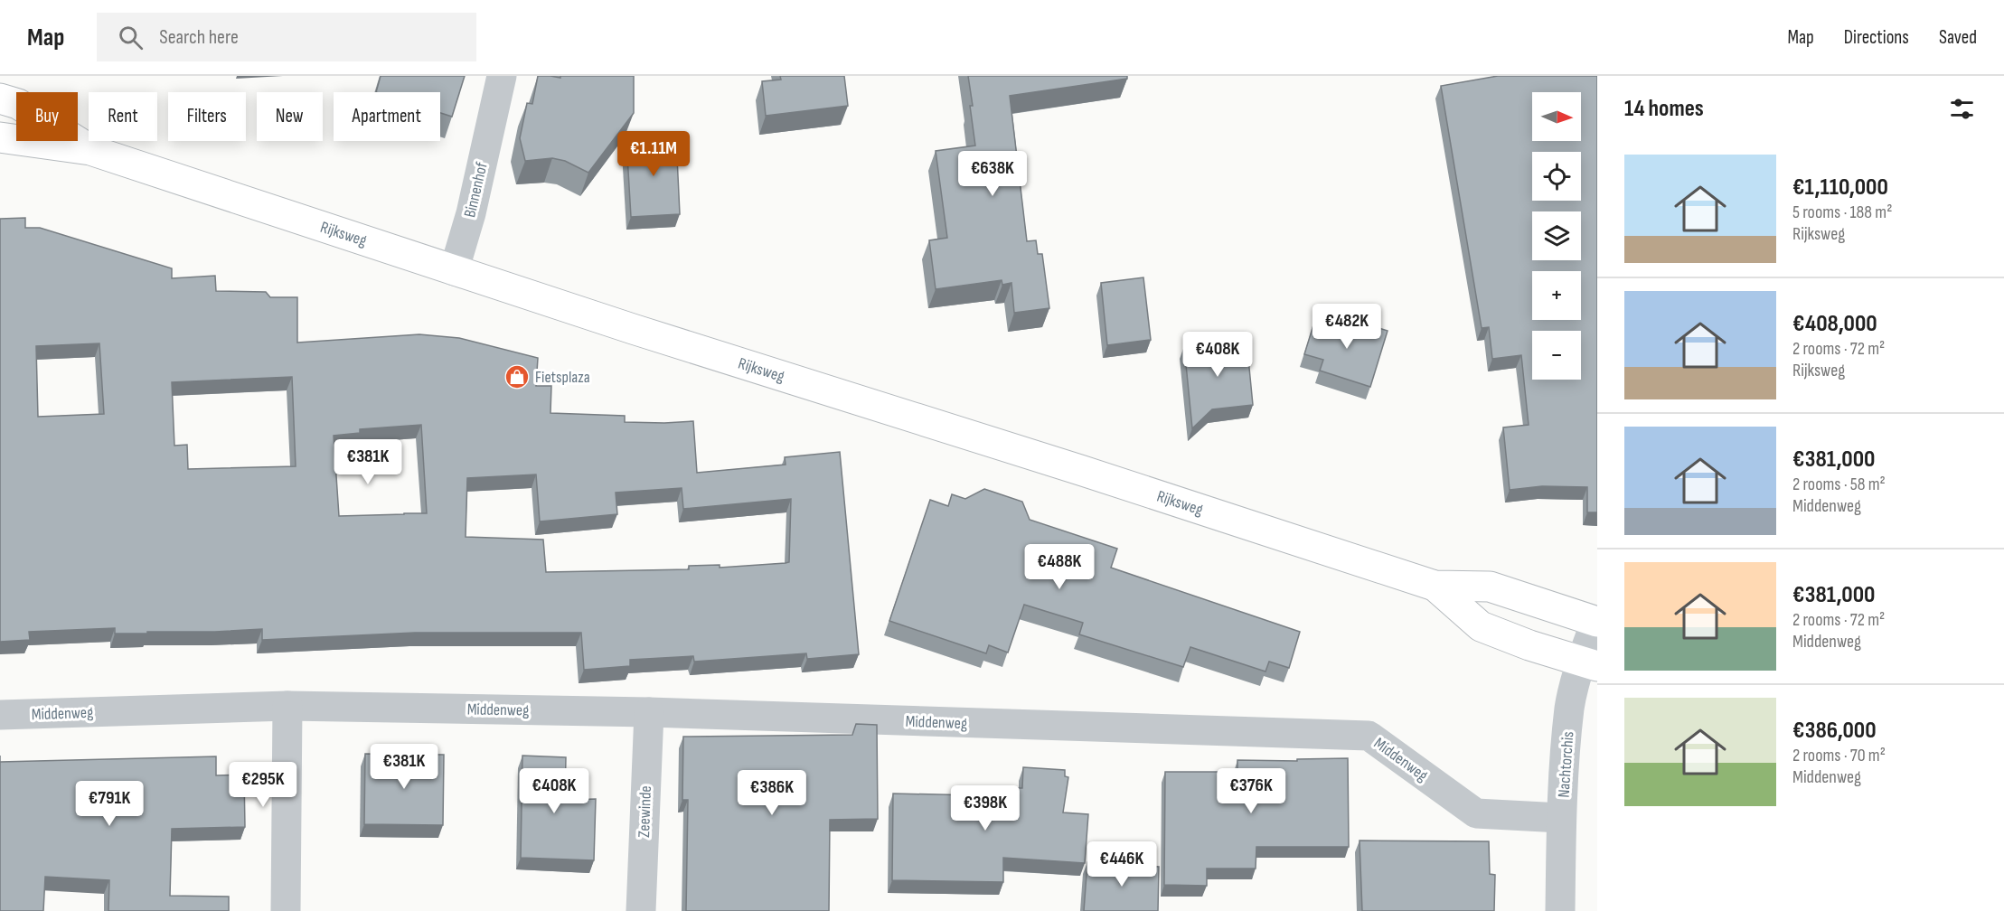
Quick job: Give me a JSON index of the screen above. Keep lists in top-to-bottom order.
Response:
{
  "streets": {
    "main road": ["Rijksweg"],
    "street": [
      "Binnenhof",
      "Middenweg",
      "Nachtorchis",
      "Zeewinde"
    ]
  },
  "crossings": [
    ["Binnenhof", "Rijksweg"],
    ["Rijksweg", "Nachtorchis"],
    ["Middenweg", "Nachtorchis"],
    ["Middenweg", "Zeewinde"]
  ],
  "places": {
    "shop": ["Fietsplaza"]
  },
  "north": "right",
  "page": {
    "header": "Map",
    "search": "Search here",
    "nav": ["Map", "Directions", "Saved"],
    "heading": "14 homes",
    "map_buttons": ["+", "−"],
    "chip": [
      "Buy",
      "Rent",
      "Filters",
      "New",
      "Apartment"
    ],
    "price": [
      "€1.11M",
      "€638K",
      "€482K",
      "€408K",
      "€381K",
      "€488K",
      "€381K",
      "€295K",
      "€408K",
      "€376K",
      "€386K",
      "€791K",
      "€398K",
      "€446K"
    ],
    "list": [
      {
        "name": "€1,110,000",
        "note": "5 rooms · 188 m² · Rijksweg"
      },
      {
        "name": "€408,000",
        "note": "2 rooms · 72 m² · Rijksweg"
      },
      {
        "name": "€381,000",
        "note": "2 rooms · 58 m² · Middenweg"
      },
      {
        "name": "€381,000",
        "note": "2 rooms · 72 m² · Middenweg"
      },
      {
        "name": "€386,000",
        "note": "2 rooms · 70 m² · Middenweg"
      }
    ]
  }
}
